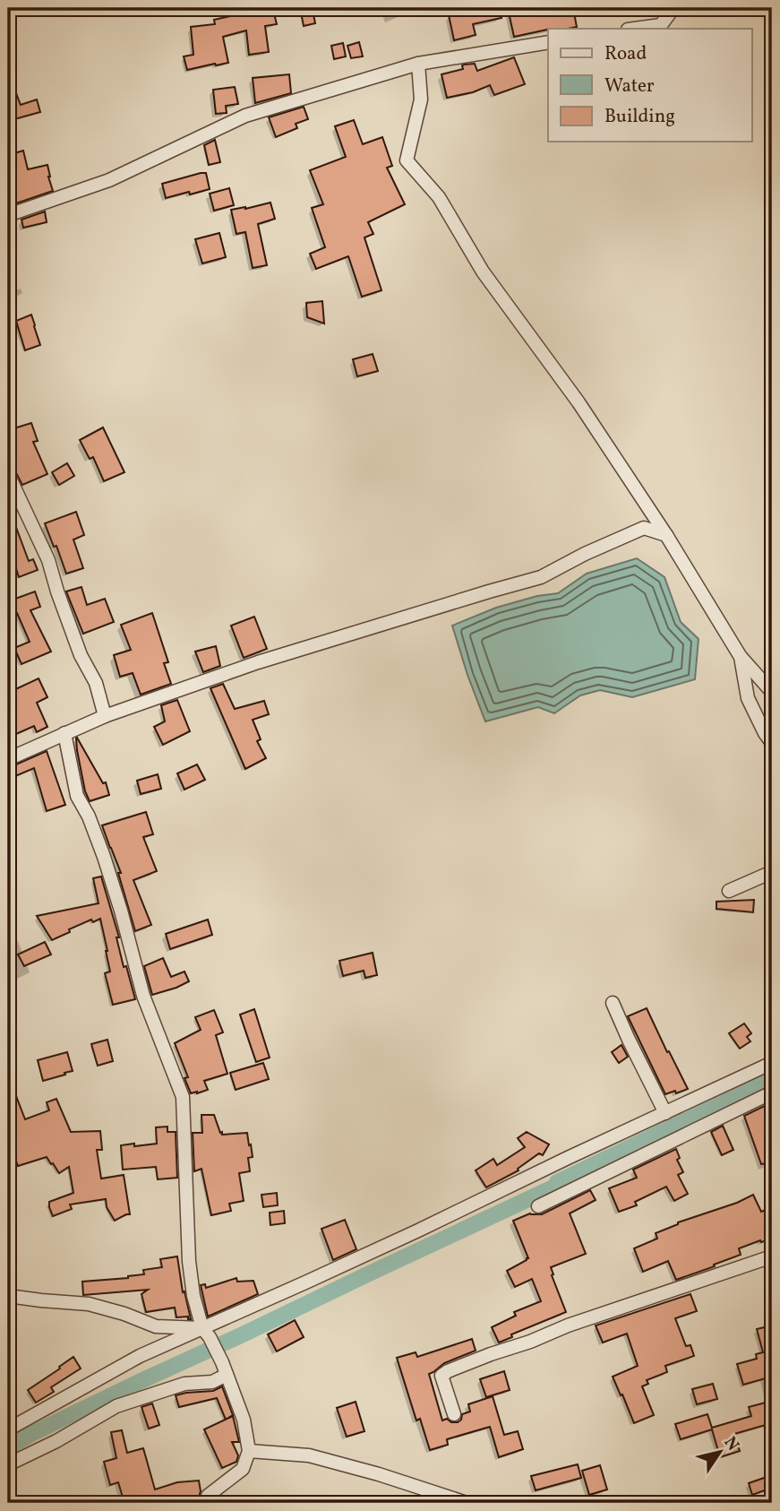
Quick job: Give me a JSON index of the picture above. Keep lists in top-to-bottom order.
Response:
{
  "legend": ["Road", "Water", "Building"],
  "north": "top right"
}
